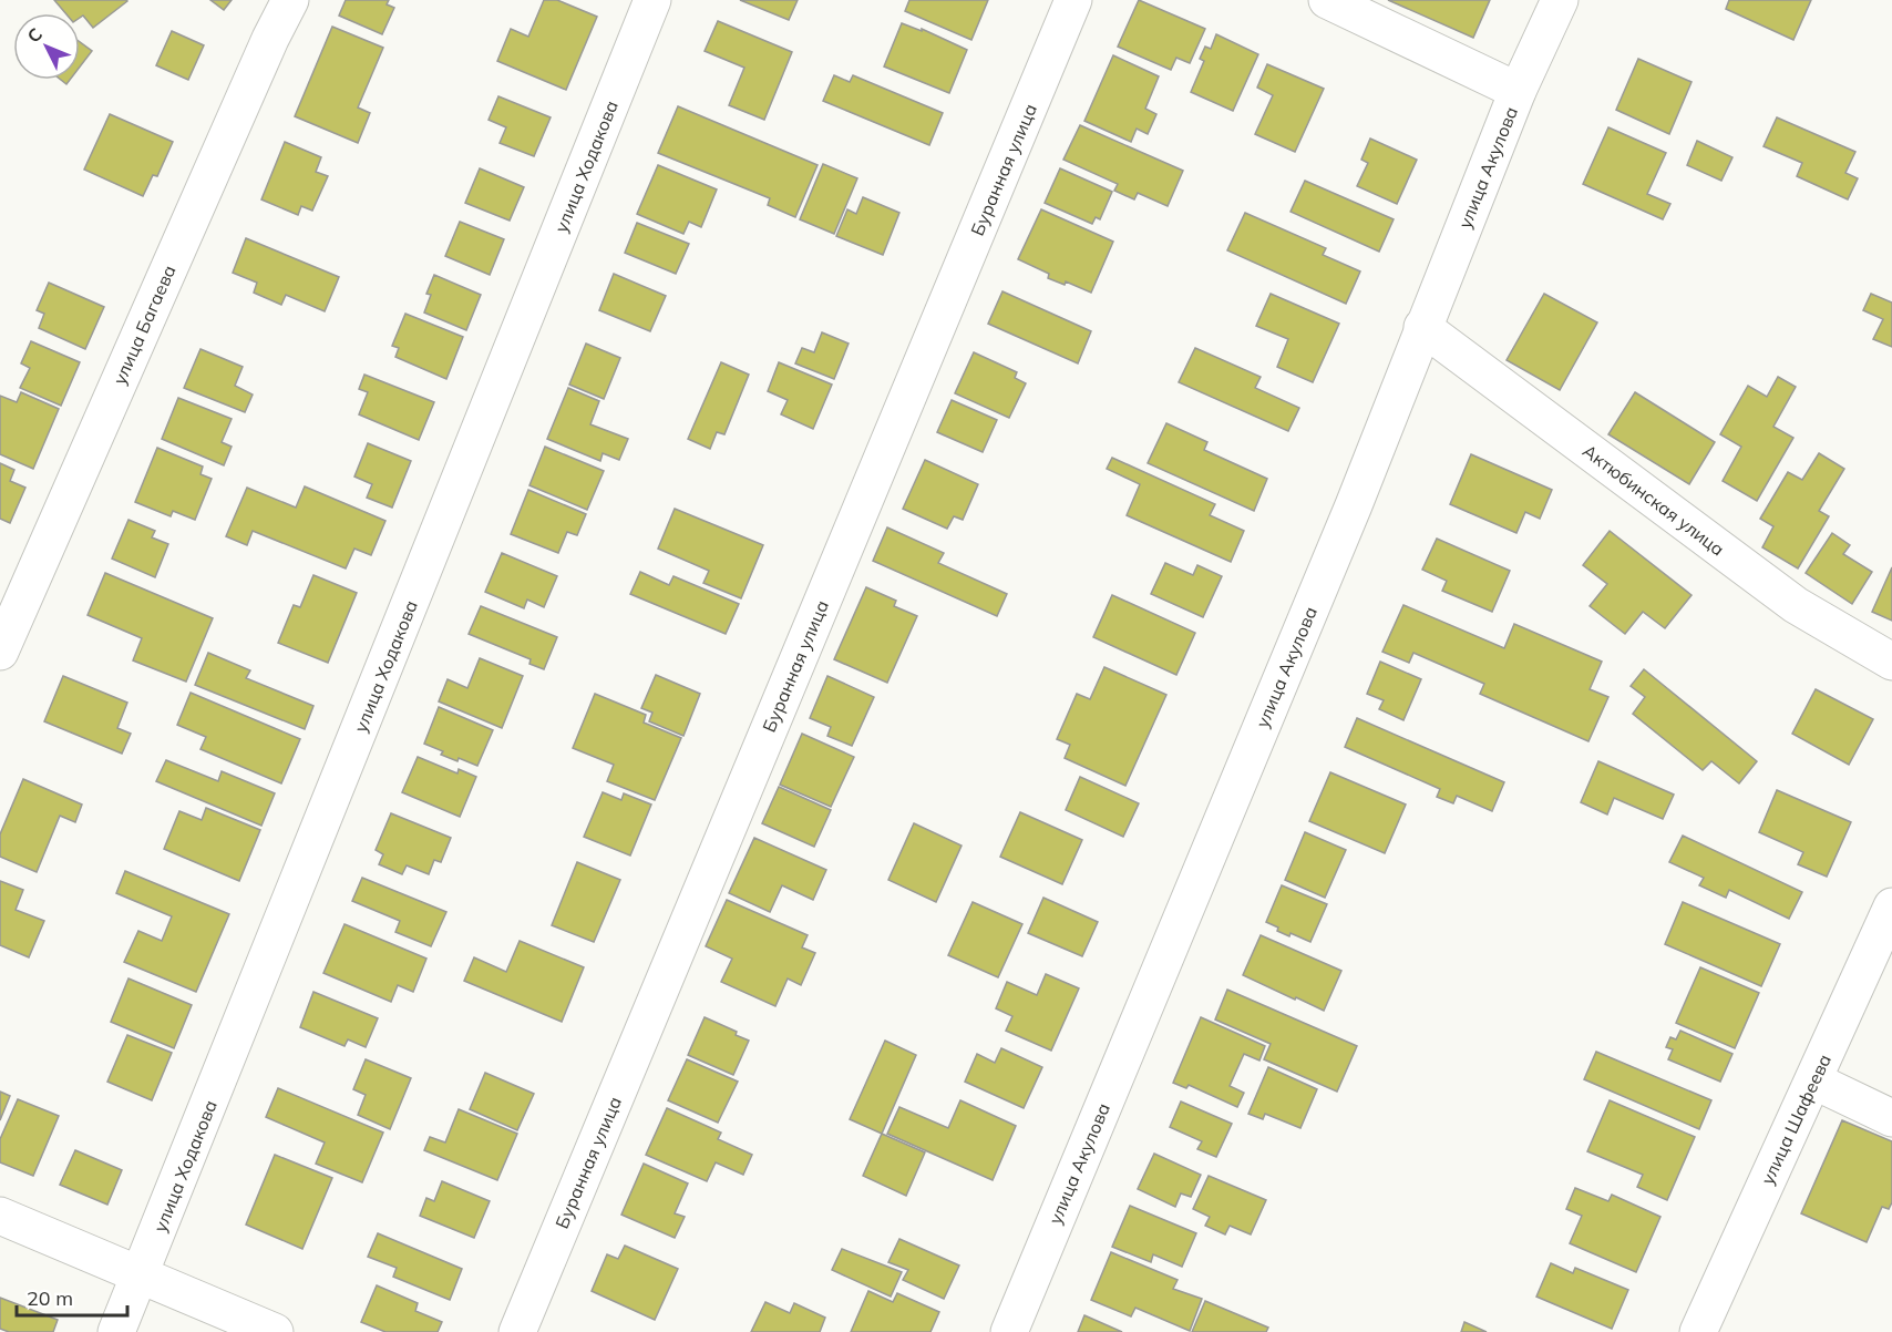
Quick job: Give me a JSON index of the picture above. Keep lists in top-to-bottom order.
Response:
{
  "streets": {
    "street": [
      "улица Ходакова",
      "улица Акулова",
      "Буранная улица",
      "улица Багаева",
      "Актюбинская улица",
      "улица Шафеева"
    ]
  },
  "crossings": [
    ["улица Акулова", "Актюбинская улица"]
  ],
  "scale_bar": "20 m",
  "north": "top left"
}
